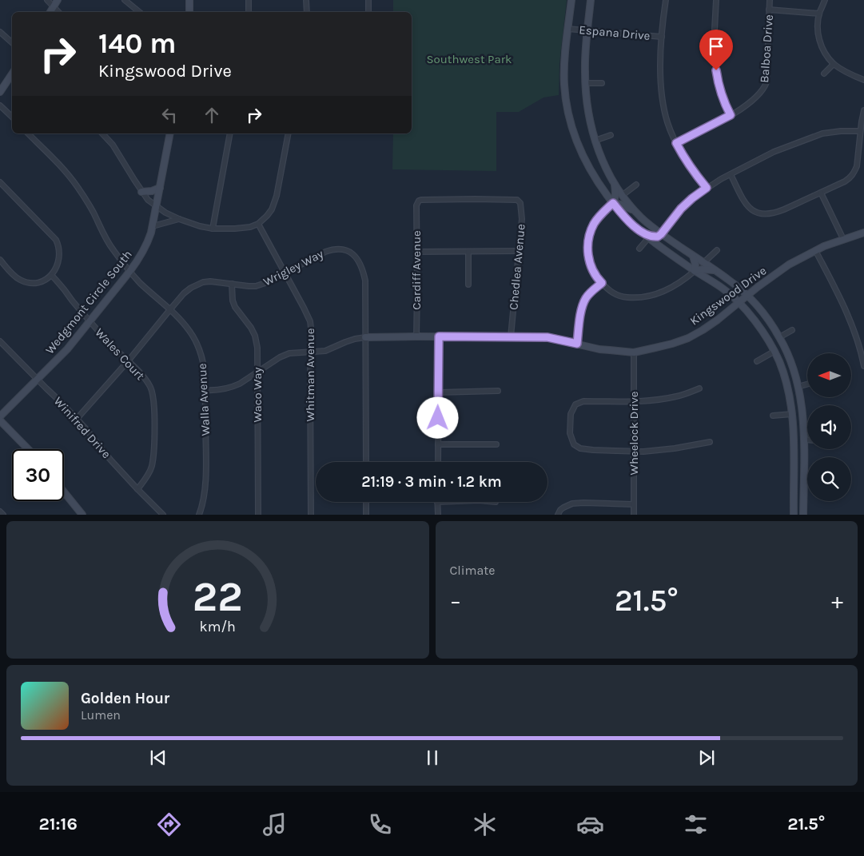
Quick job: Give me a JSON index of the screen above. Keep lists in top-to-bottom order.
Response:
{
  "streets": {
    "main road": ["Kingswood Drive", "Wedgmont Circle South"],
    "street": [
      "Espana Drive",
      "Balboa Drive",
      "Chedlea Avenue",
      "Wrigley Way",
      "Cardiff Avenue",
      "Wales Court",
      "Whitman Avenue",
      "Waco Way",
      "Walla Avenue",
      "Winifred Drive",
      "Wheelock Drive"
    ]
  },
  "crossings": [
    ["Chedlea Avenue", "Cardiff Avenue"],
    ["Chedlea Avenue", "Kingswood Drive"],
    ["Wrigley Way", "Kingswood Drive"],
    ["Wrigley Way", "Wales Court"],
    ["Wrigley Way", "Whitman Avenue"],
    ["Wrigley Way", "Waco Way"],
    ["Wrigley Way", "Walla Avenue"],
    ["Wrigley Way", "Winifred Drive"],
    ["Cardiff Avenue", "Kingswood Drive"],
    ["Kingswood Drive", "Whitman Avenue"],
    ["Kingswood Drive", "Waco Way"],
    ["Kingswood Drive", "Walla Avenue"],
    ["Kingswood Drive", "Wheelock Drive"],
    ["Wedgmont Circle South", "Wales Court"],
    ["Wedgmont Circle South", "Walla Avenue"],
    ["Wedgmont Circle South", "Winifred Drive"],
    ["Wales Court", "Winifred Drive"]
  ],
  "parks": ["Southwest Park"],
  "north": "left",
  "page": {
    "turn": ["140 m", "Kingswood Drive"],
    "limit": "30",
    "trip": "21:19 · 3 min · 1.2 km",
    "tile": "Climate",
    "heat": ["−", "21.5°", "+"],
    "song": ["Golden Hour", "Lumen"],
    "tabs": ["21:16", "21.5°"],
    "gauge": ["22", "km/h"]
  }
}
